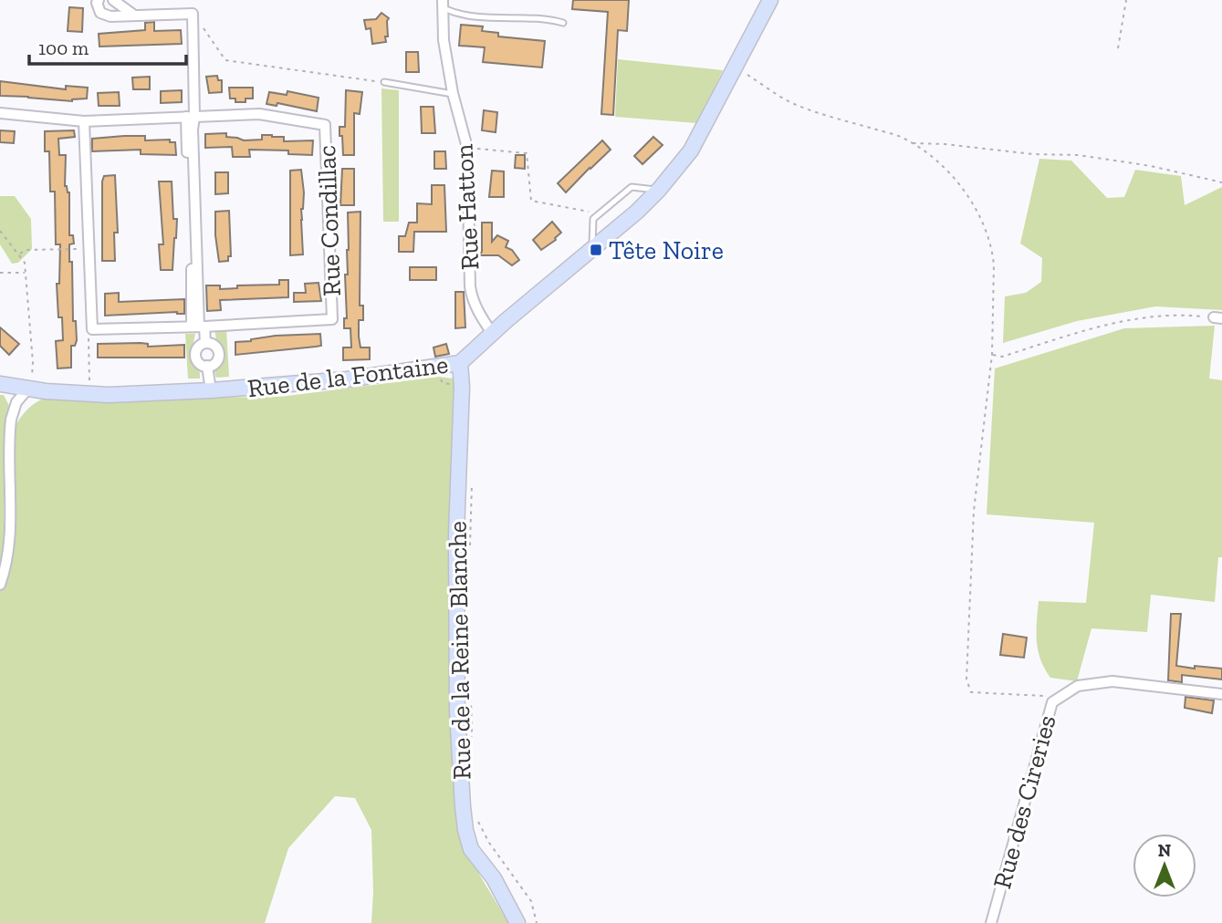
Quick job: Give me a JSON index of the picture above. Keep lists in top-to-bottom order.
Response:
{
  "streets": {
    "street": [
      "Rue Hatton",
      "Rue Condillac",
      "Rue de la Fontaine",
      "Rue de la Reine Blanche",
      "Rue des Cireries"
    ]
  },
  "crossings": [
    ["Rue Hatton", "Rue de la Fontaine"],
    ["Rue de la Fontaine", "Rue de la Reine Blanche"]
  ],
  "places": {
    "transit": ["Tête Noire"]
  },
  "scale_bar": "100 m",
  "north": "top"
}
